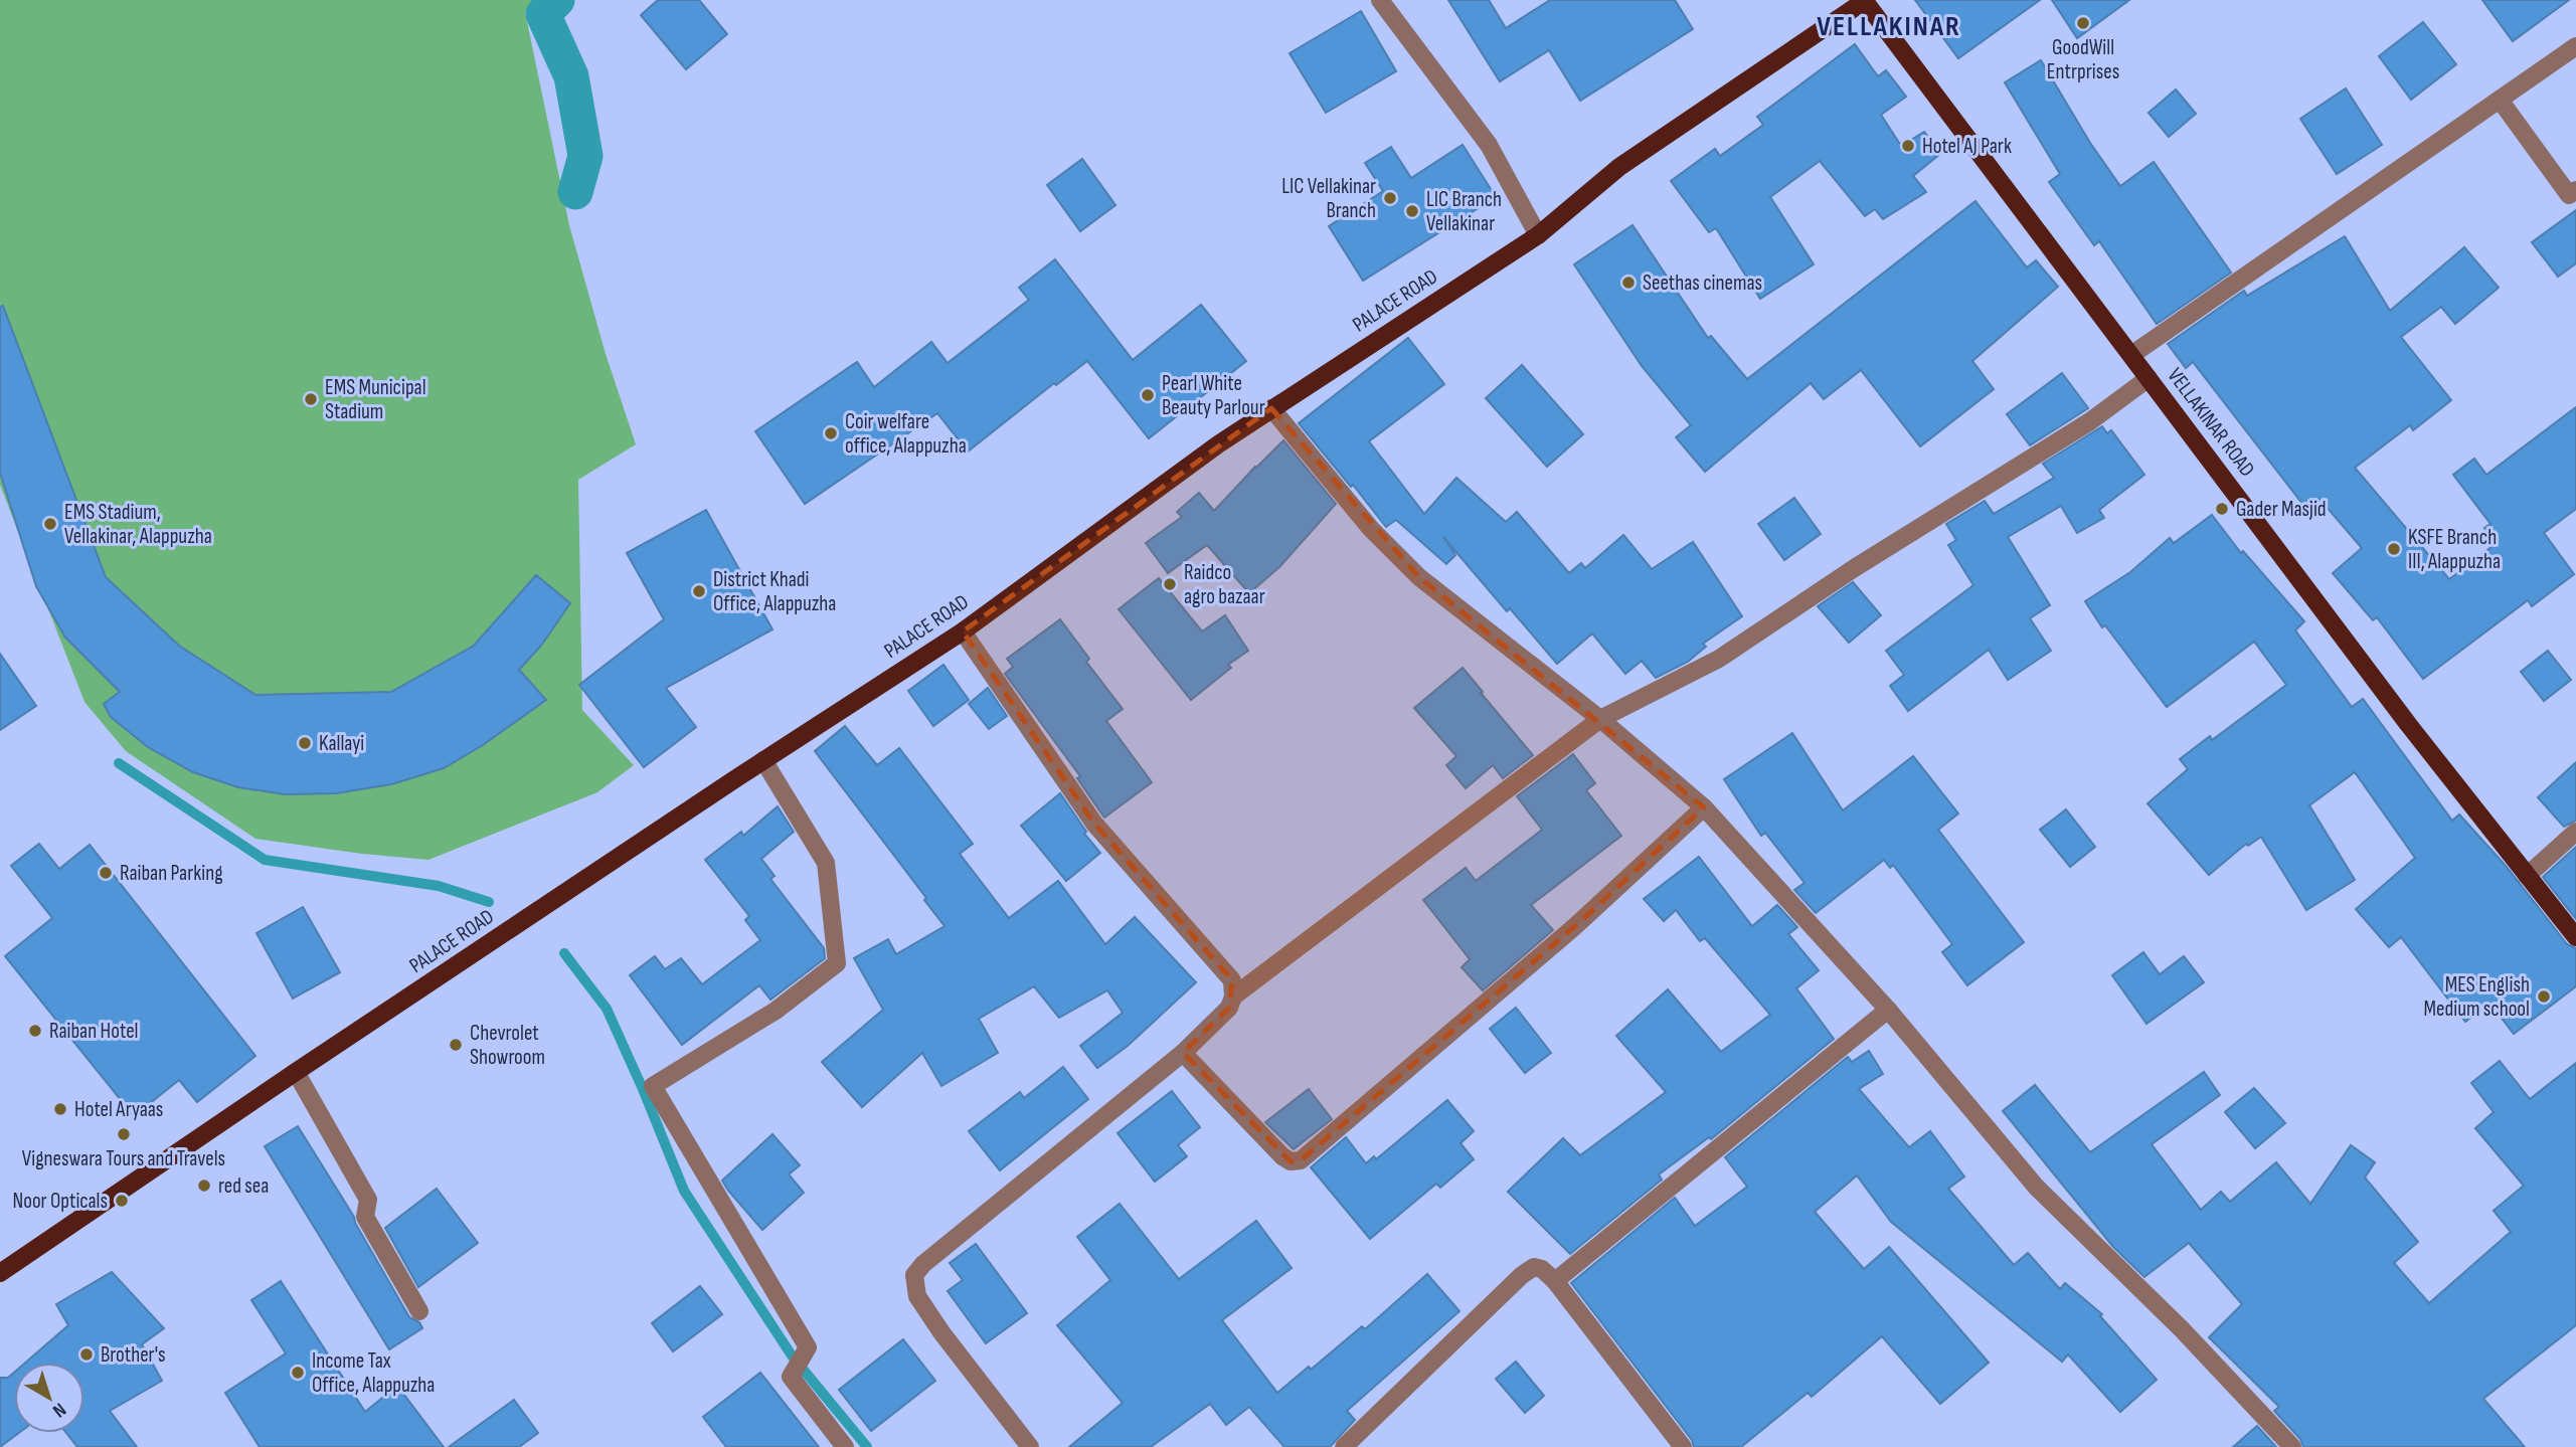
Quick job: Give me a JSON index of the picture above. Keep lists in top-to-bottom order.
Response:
{
  "streets": {
    "main road": ["PALACE ROAD", "VELLAKINAR ROAD"]
  },
  "crossings": [
    ["PALACE ROAD", "VELLAKINAR ROAD"]
  ],
  "districts": ["VELLAKINAR"],
  "places": [
    "GoodWill Entrprises",
    "Hotel AJ Park",
    "LIC Vellakinar Branch",
    "LIC Branch Vellakinar",
    "Seethas cinemas",
    "Pearl White Beauty Parlour",
    "EMS Municipal Stadium",
    "Coir welfare office, Alappuzha",
    "Gader Masjid",
    "EMS Stadium, Vellakinar, Alappuzha",
    "KSFE Branch III, Alappuzha",
    "Raidco agro bazaar",
    "District Khadi Office, Alappuzha",
    "Kallayi",
    "Raiban Parking",
    "MES English Medium school",
    "Raiban Hotel",
    "Chevrolet Showroom",
    "Hotel Aryaas",
    "Vigneswara Tours and Travels",
    "red sea",
    "Noor Opticals",
    "Brother's",
    "Income Tax Office, Alappuzha"
  ],
  "north": "bottom right"
}
